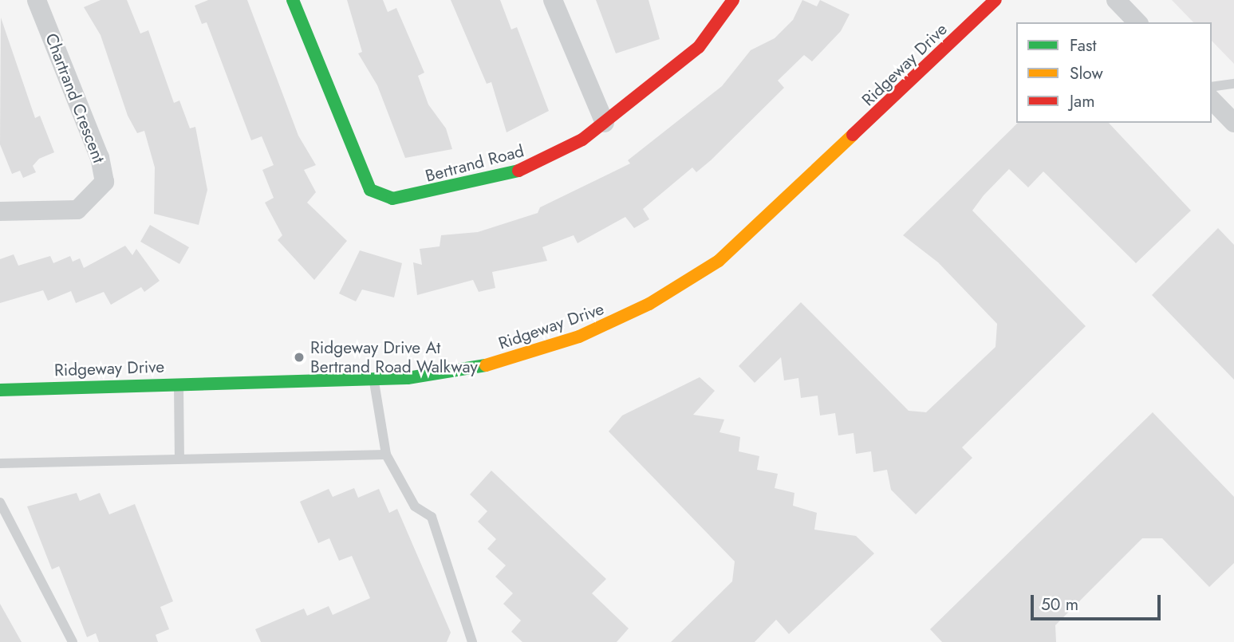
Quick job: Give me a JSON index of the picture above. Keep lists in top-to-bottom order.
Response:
{
  "streets": {
    "street": ["Ridgeway Drive", "Chartrand Crescent", "Bertrand Road"]
  },
  "places": ["Ridgeway Drive At Bertrand Road Walkway"],
  "legend": ["Fast", "Slow", "Jam"],
  "scale_bar": "50 m"
}
